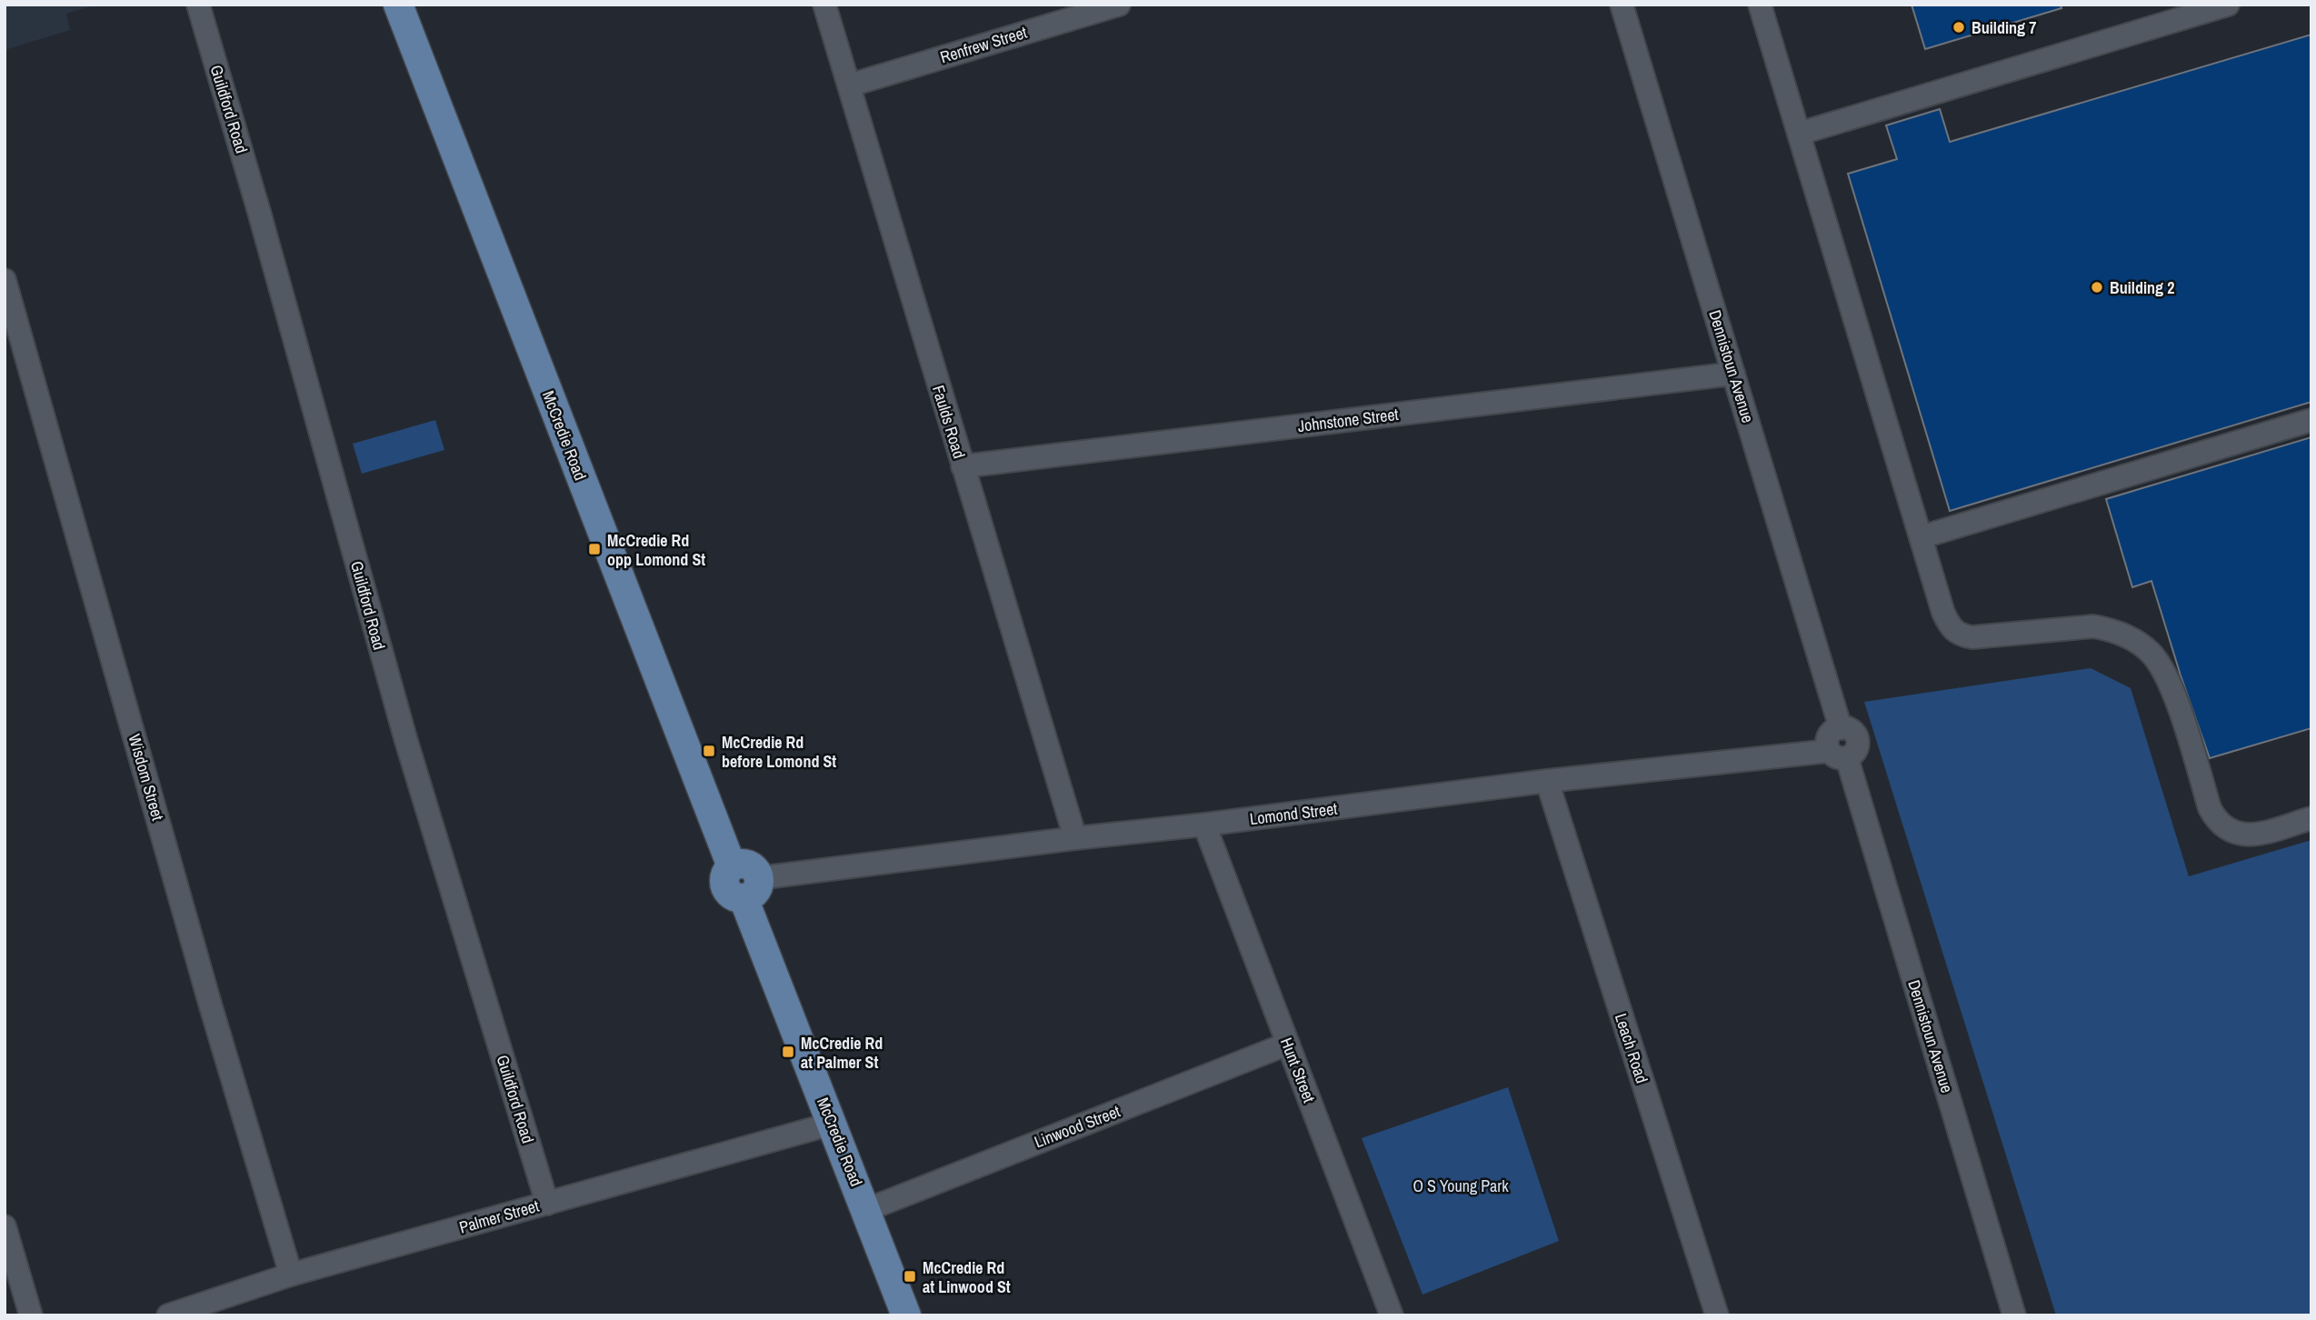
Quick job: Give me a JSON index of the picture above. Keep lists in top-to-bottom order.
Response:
{
  "streets": {
    "main road": ["McCredie Road"],
    "street": [
      "Renfrew Street",
      "Guildford Road",
      "Dennistoun Avenue",
      "Johnstone Street",
      "Faulds Road",
      "Wisdom Street",
      "Lomond Street",
      "Leach Road",
      "Hunt Street",
      "Linwood Street",
      "Palmer Street"
    ]
  },
  "crossings": [
    ["Renfrew Street", "Faulds Road"],
    ["Guildford Road", "Palmer Street"],
    ["Dennistoun Avenue", "Johnstone Street"],
    ["Dennistoun Avenue", "Lomond Street"],
    ["Johnstone Street", "Faulds Road"],
    ["Faulds Road", "Lomond Street"],
    ["McCredie Road", "Lomond Street"],
    ["McCredie Road", "Linwood Street"],
    ["McCredie Road", "Palmer Street"],
    ["Wisdom Street", "Palmer Street"],
    ["Lomond Street", "Leach Road"],
    ["Lomond Street", "Hunt Street"],
    ["Hunt Street", "Linwood Street"]
  ],
  "parks": ["O S Young Park"],
  "places": {
    "other": ["Building 7", "Building 2"],
    "transit": [
      "McCredie Rd opp Lomond St",
      "McCredie Rd before Lomond St",
      "McCredie Rd at Palmer St",
      "McCredie Rd at Linwood St"
    ]
  }
}
